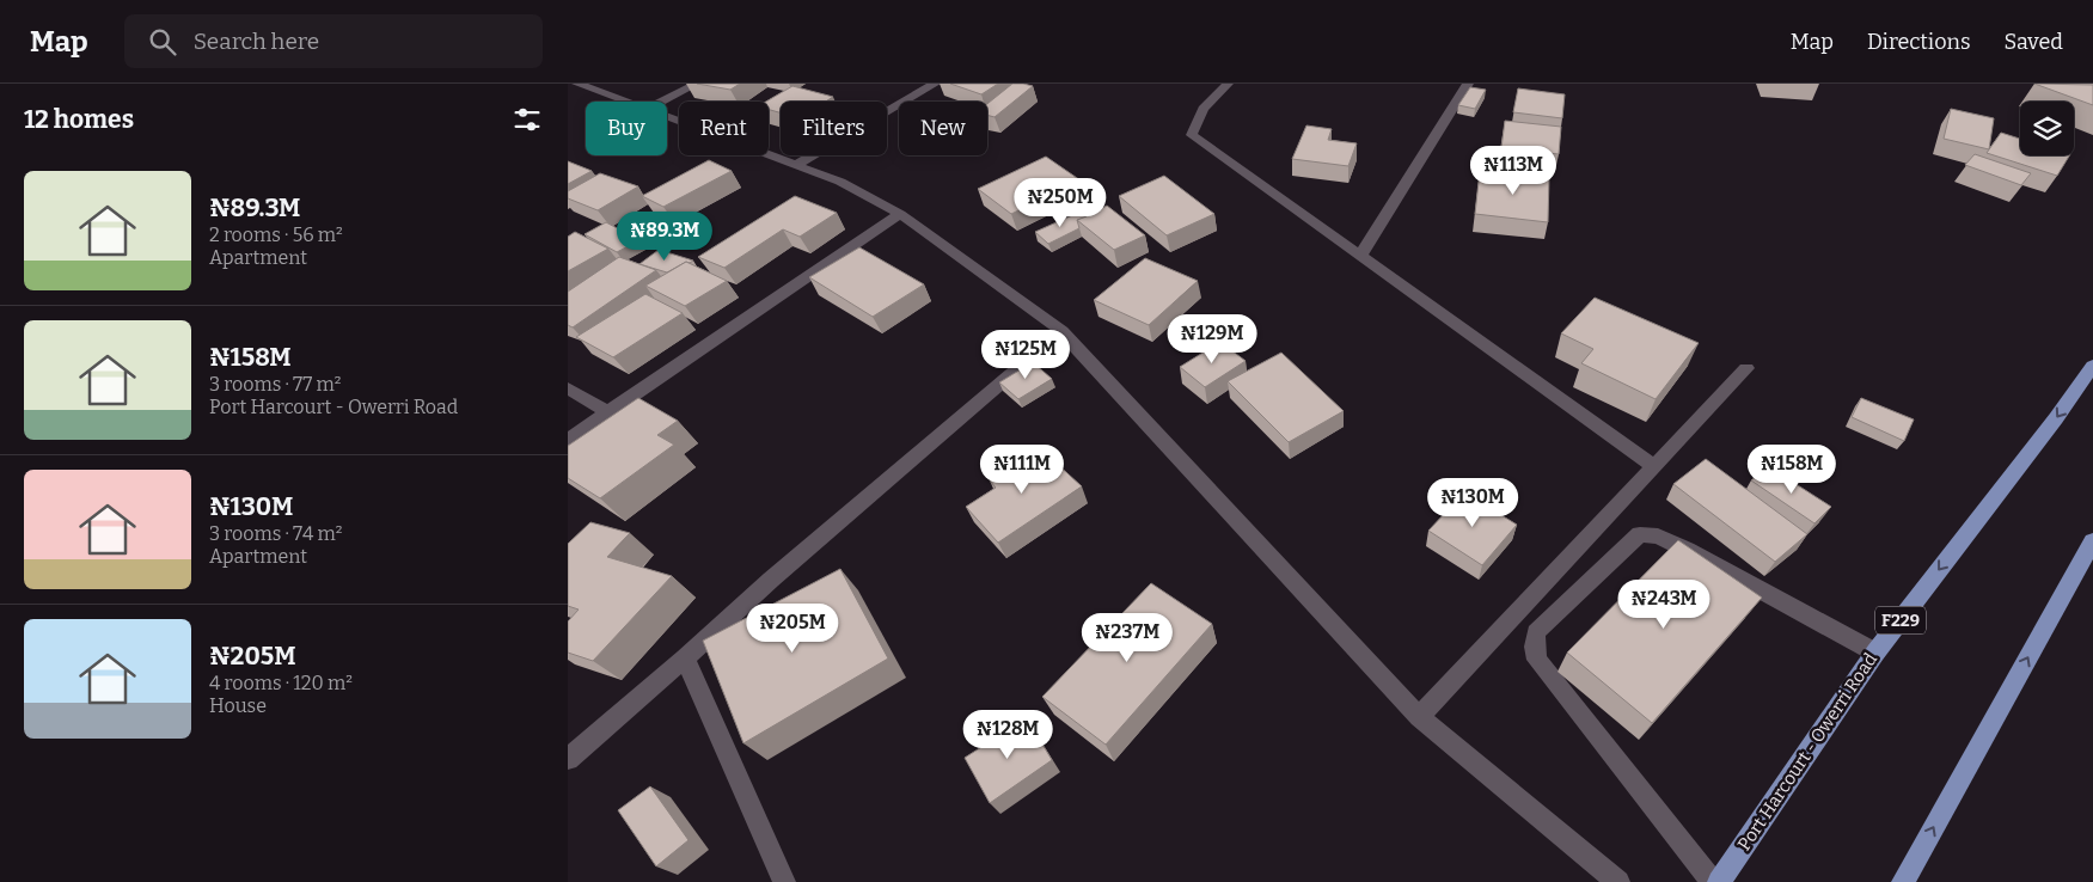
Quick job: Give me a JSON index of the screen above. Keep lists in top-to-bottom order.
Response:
{
  "streets": {
    "main road": ["F229", "Port Harcourt - Owerri Road"]
  },
  "page": {
    "header": "Map",
    "search": "Search here",
    "nav": ["Map", "Directions", "Saved"],
    "heading": "12 homes",
    "chip": [
      "Buy",
      "Rent",
      "Filters",
      "New"
    ],
    "price": [
      "₦113M",
      "₦250M",
      "₦89.3M",
      "₦129M",
      "₦125M",
      "₦111M",
      "₦158M",
      "₦130M",
      "₦243M",
      "₦205M",
      "₦237M",
      "₦128M"
    ],
    "list": [
      {
        "name": "₦89.3M",
        "note": "2 rooms · 56 m² · Apartment"
      },
      {
        "name": "₦158M",
        "note": "3 rooms · 77 m² · Port Harcourt - Owerri Road"
      },
      {
        "name": "₦130M",
        "note": "3 rooms · 74 m² · Apartment"
      },
      {
        "name": "₦205M",
        "note": "4 rooms · 120 m² · House"
      }
    ]
  }
}
